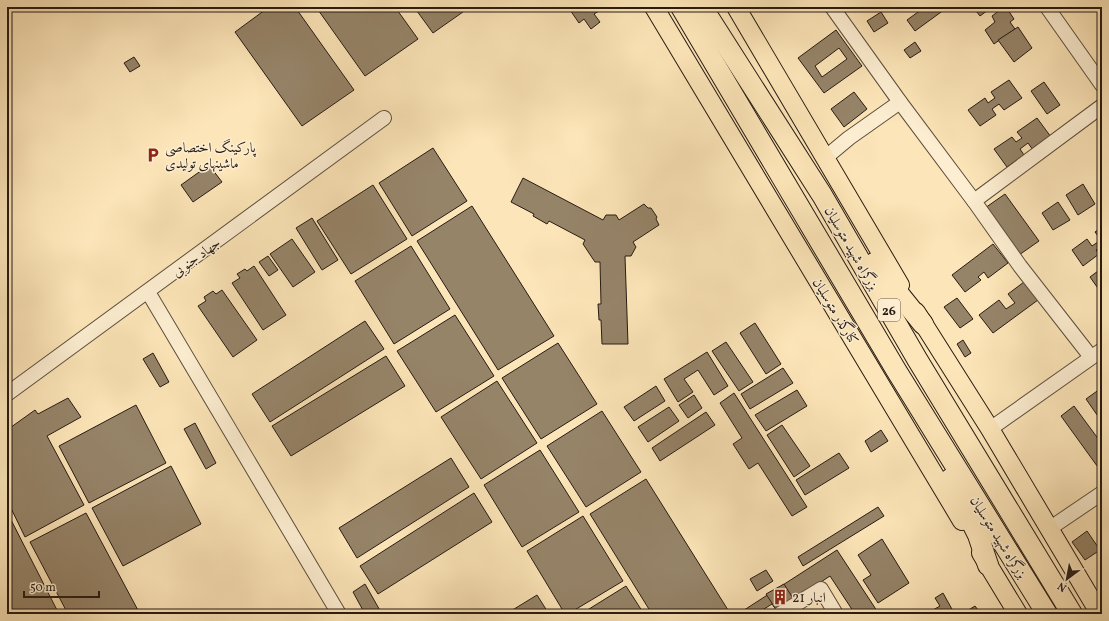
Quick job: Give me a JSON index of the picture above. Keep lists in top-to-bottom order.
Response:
{
  "streets": {
    "highway": ["بزرگراه شهید متوسلیان", "26"],
    "main road": ["کنارگذر متوسلیان"],
    "street": ["جهاد جنوبی"]
  },
  "places": {
    "parking": ["پارکینگ اختصاصی ماشینهای تولیدی"],
    "building": ["انبار 21"]
  },
  "scale_bar": "50 m",
  "north": "bottom left"
}
